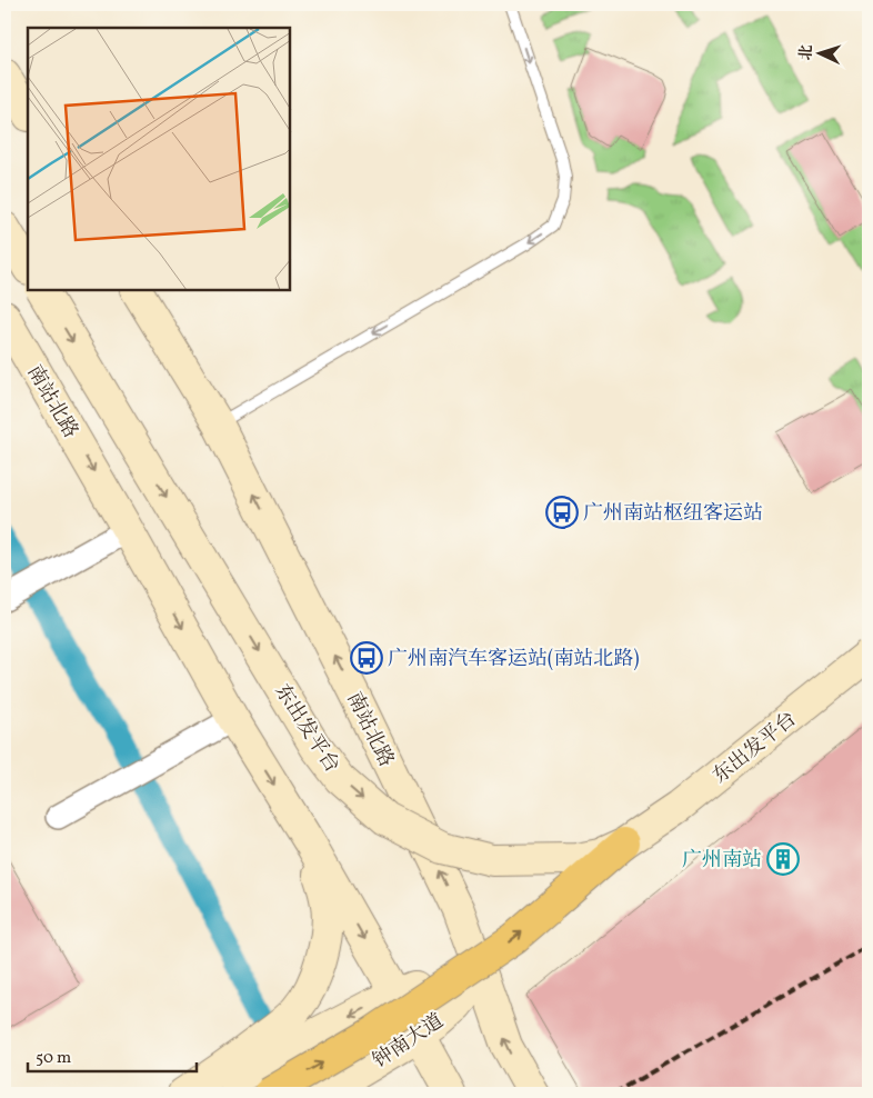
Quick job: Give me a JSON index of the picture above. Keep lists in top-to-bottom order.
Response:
{
  "streets": {
    "street": ["南站北路", "东出发平台", "钟南大道"]
  },
  "crossings": [
    ["南站北路", "钟南大道"]
  ],
  "one_way": ["东出发平台"],
  "places": {
    "bus stop": ["广州南站枢纽客运站", "广州南汽车客运站(南站北路)"],
    "building": ["广州南站"]
  },
  "scale_bar": "50 m",
  "north": "left"
}
